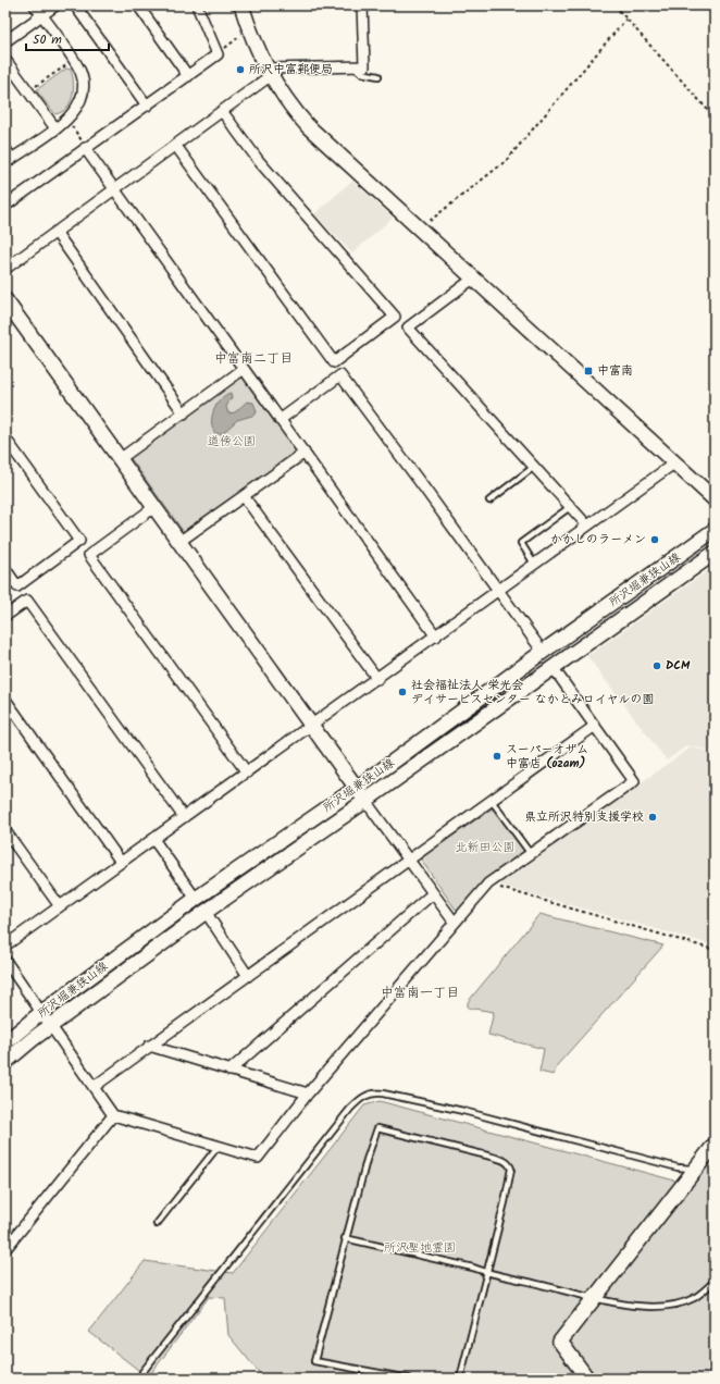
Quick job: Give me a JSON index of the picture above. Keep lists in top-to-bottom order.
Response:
{
  "streets": {
    "main road": ["所沢堀兼狭山線"]
  },
  "districts": ["中富南二丁目", "中富南一丁目"],
  "parks": ["道傍公園", "北新田公園", "所沢聖地霊園"],
  "places": {
    "other": [
      "所沢中富郵便局",
      "かかしのラーメン",
      "DCM",
      "社会福祉法人 栄光会 デイサービスセンター なかとみロイヤルの園",
      "スーパーオザム 中富店 (ozam)",
      "県立所沢特別支援学校"
    ],
    "transit": ["中富南"]
  },
  "scale_bar": "50 m"
}
